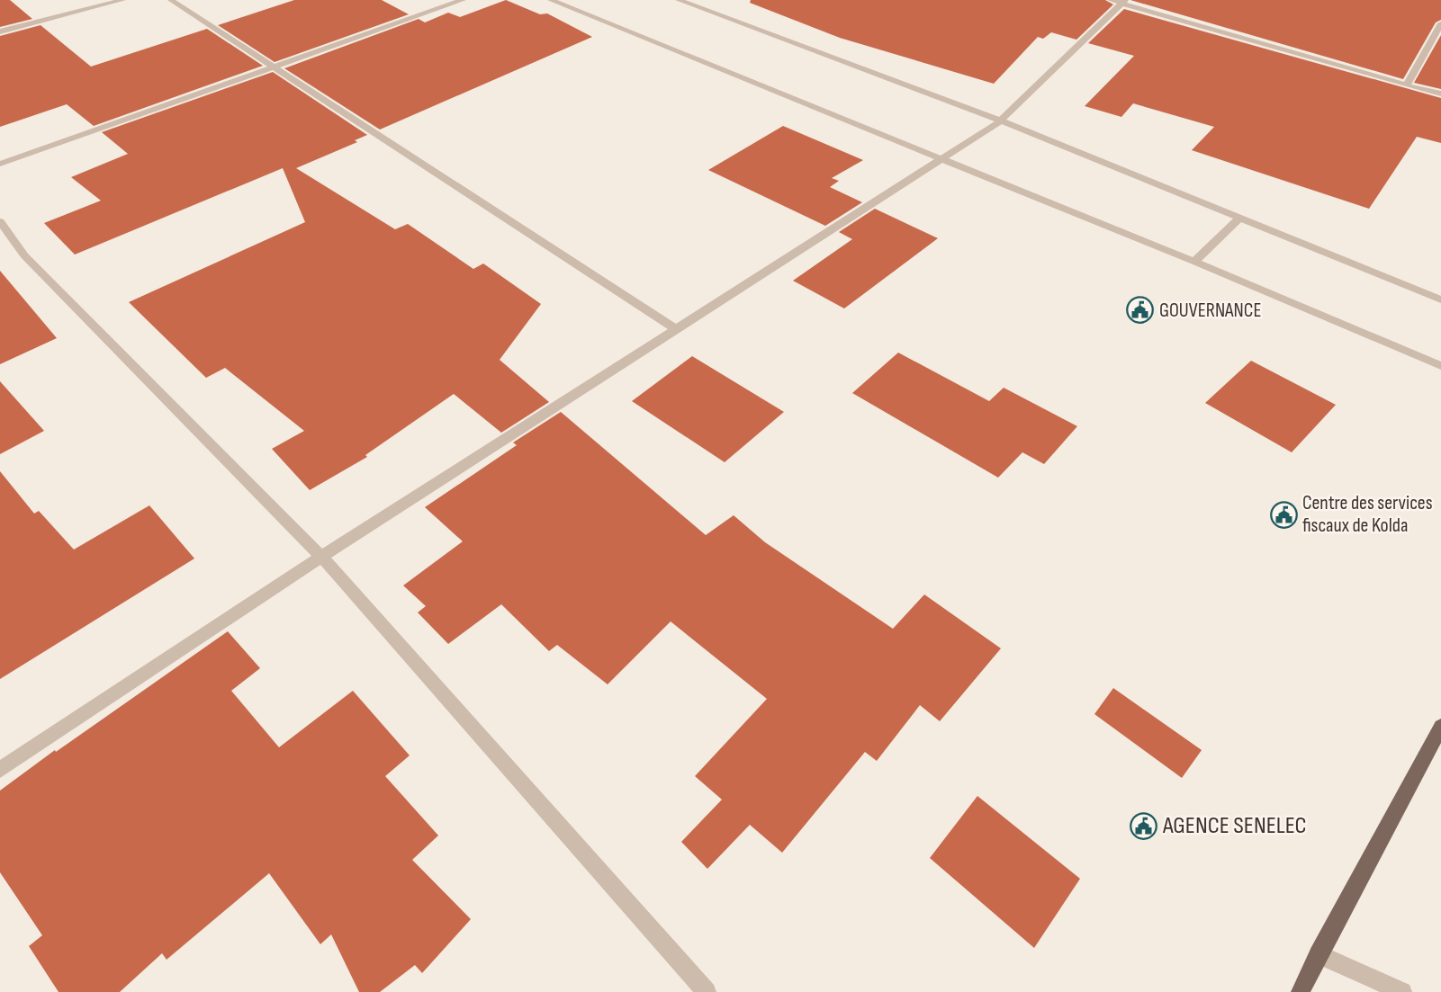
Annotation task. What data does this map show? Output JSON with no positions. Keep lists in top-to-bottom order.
{
  "places": {
    "public building": ["GOUVERNANCE", "Centre des services fiscaux de Kolda", "AGENCE SENELEC"]
  }
}
